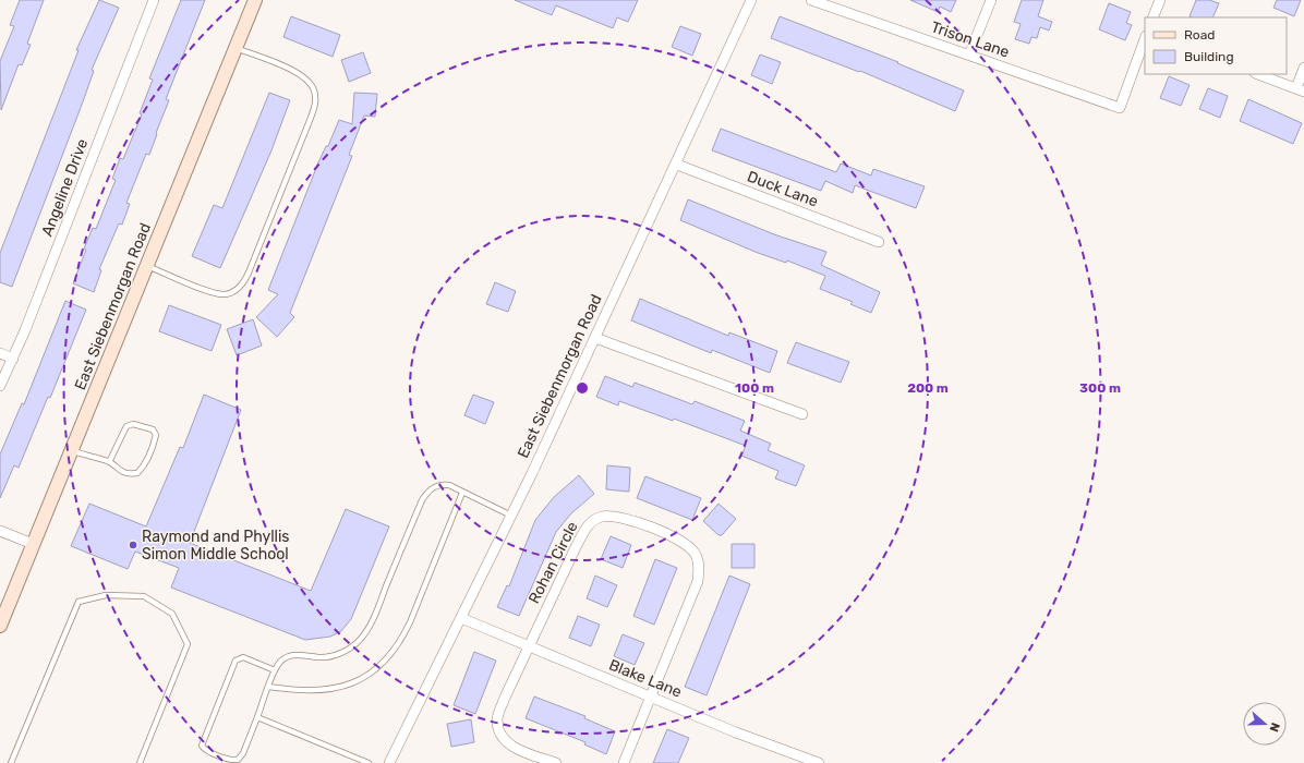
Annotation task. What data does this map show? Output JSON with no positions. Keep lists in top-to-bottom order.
{
  "streets": {
    "street": [
      "Trison Lane",
      "Angeline Drive",
      "Duck Lane",
      "East Siebenmorgan Road",
      "Rohan Circle",
      "Blake Lane"
    ]
  },
  "crossings": [
    ["Duck Lane", "East Siebenmorgan Road"],
    ["East Siebenmorgan Road", "Blake Lane"],
    ["Rohan Circle", "Blake Lane"]
  ],
  "places": ["Raymond and Phyllis Simon Middle School"],
  "legend": ["Road", "Building"],
  "north": "right",
  "rings": ["100 m", "200 m", "300 m"]
}
